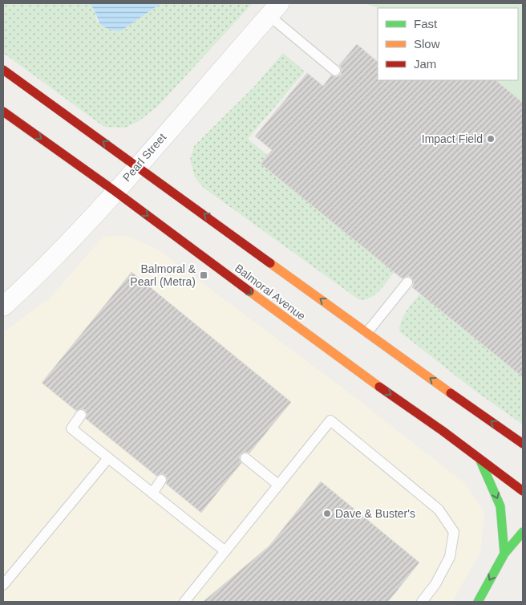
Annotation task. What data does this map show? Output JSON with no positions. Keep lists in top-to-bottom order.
{
  "streets": {
    "main road": ["Balmoral Avenue"],
    "street": ["Pearl Street"]
  },
  "crossings": [
    ["Pearl Street", "Balmoral Avenue"]
  ],
  "places": {
    "other": ["Impact Field", "Dave & Buster's"],
    "transit": ["Balmoral & Pearl (Metra)"]
  },
  "legend": ["Fast", "Slow", "Jam"]
}
